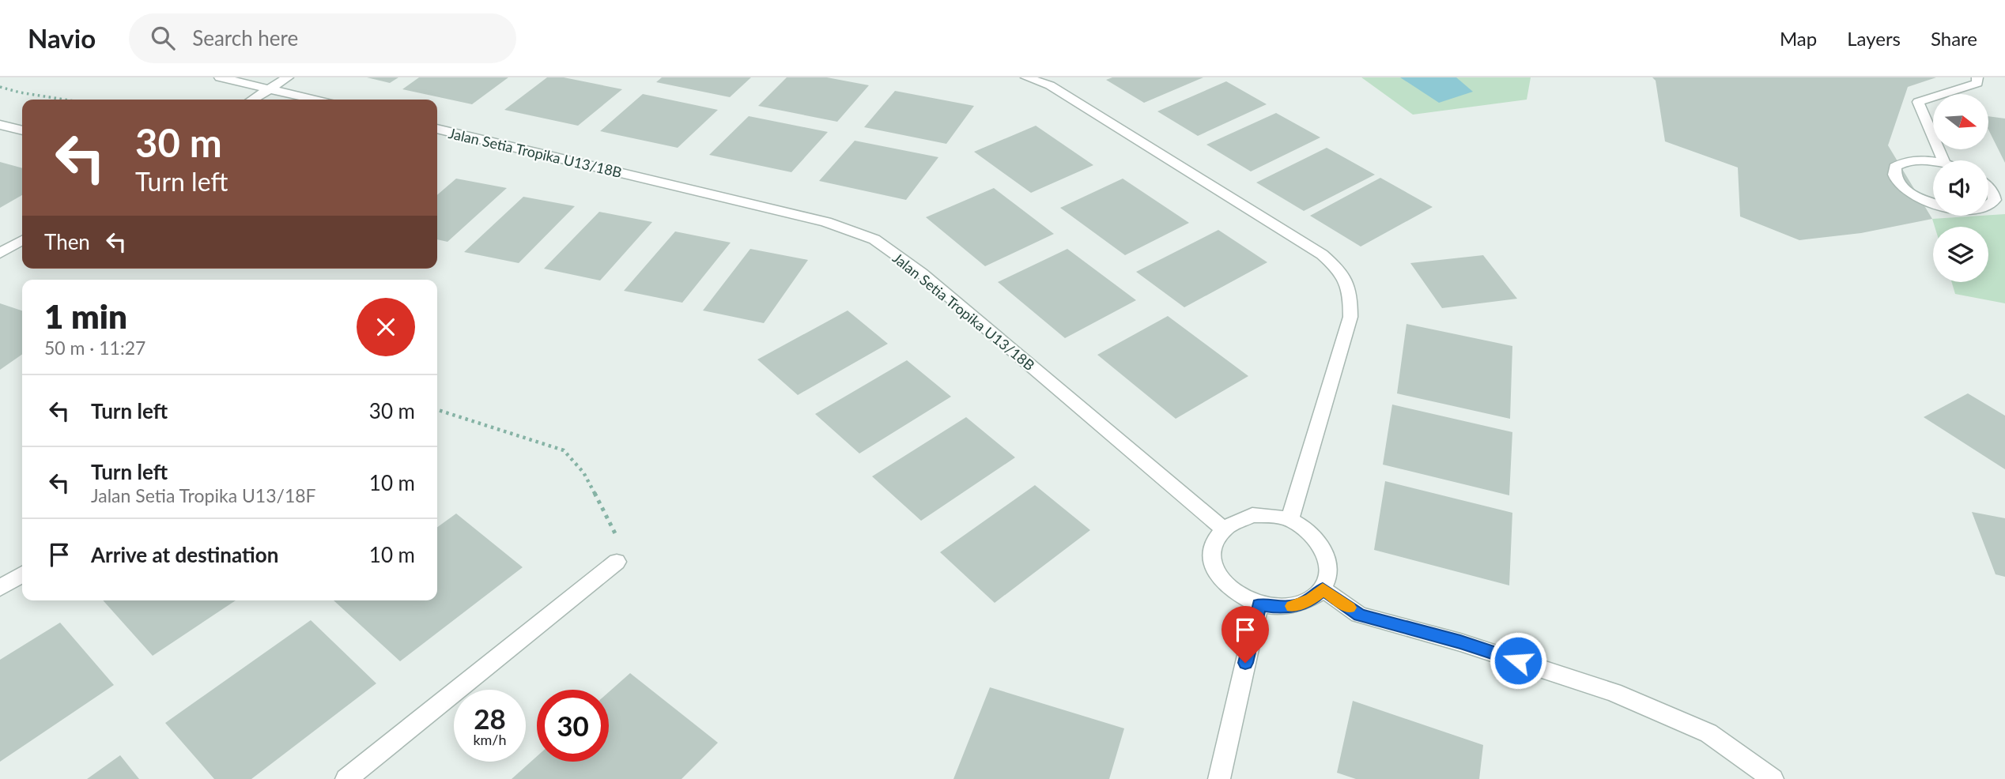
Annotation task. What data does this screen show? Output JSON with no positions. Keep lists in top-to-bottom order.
{
  "streets": {
    "street": ["Jalan Setia Tropika U13/18B"]
  },
  "north": "right",
  "page": {
    "header": "Navio",
    "search": "Search here",
    "nav": ["Map", "Layers", "Share"],
    "turn": ["30 m", "Turn left"],
    "then": "Then",
    "heading": ["1 min", "50 m · 11:27"],
    "list": [
      {
        "name": "Turn left",
        "value": "30 m"
      },
      {
        "name": "Turn left",
        "note": "Jalan Setia Tropika U13/18F",
        "value": "10 m"
      },
      {
        "name": "Arrive at destination",
        "value": "10 m"
      }
    ],
    "speed": "28 km/h",
    "limit": "30"
  }
}
